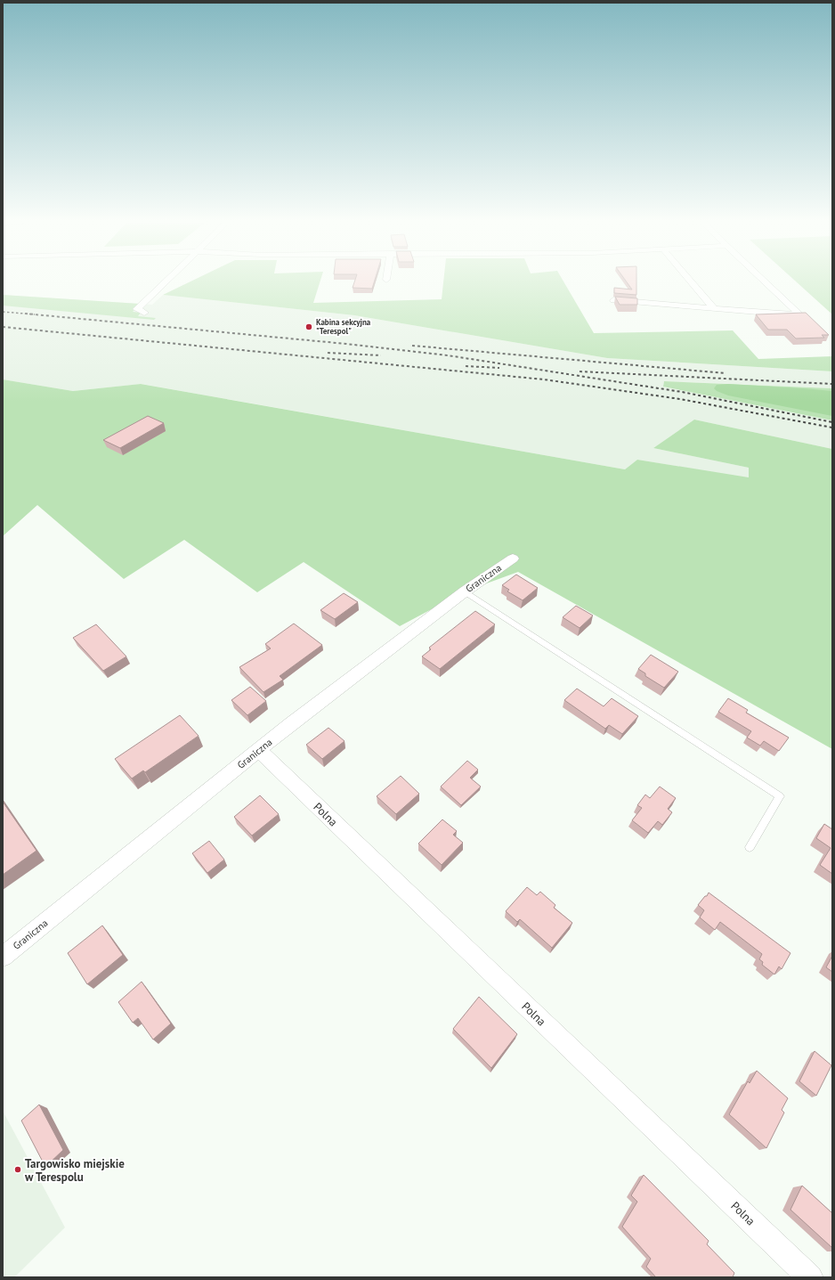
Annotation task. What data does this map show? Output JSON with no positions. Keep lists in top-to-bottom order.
{
  "streets": {
    "street": ["Graniczna", "Polna"]
  },
  "crossings": [
    ["Graniczna", "Polna"]
  ],
  "places": ["Kabina sekcyjna \"Terespol\"", "Targowisko miejskie w Terespolu"]
}
